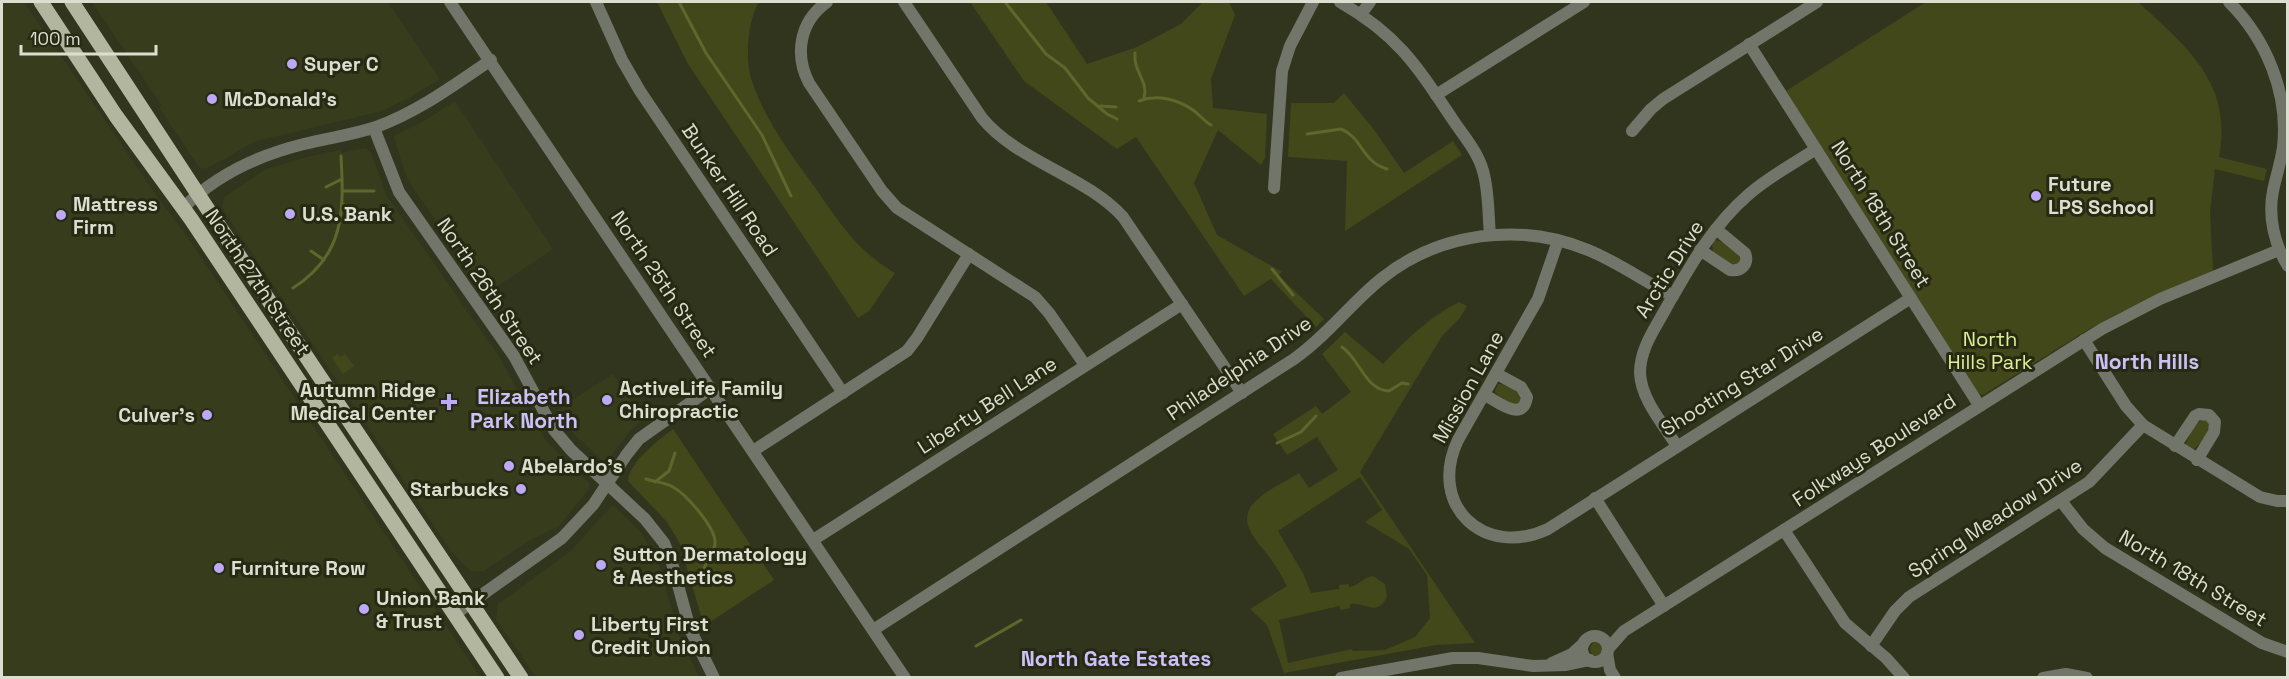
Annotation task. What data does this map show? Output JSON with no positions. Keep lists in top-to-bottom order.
{
  "streets": {
    "main road": ["North 27th Street"],
    "street": [
      "Bunker Hill Road",
      "North 18th Street",
      "Arctic Drive",
      "North 25th Street",
      "North 26th Street",
      "Philadelphia Drive",
      "Shooting Star Drive",
      "Mission Lane",
      "Liberty Bell Lane",
      "Folkways Boulevard",
      "Spring Meadow Drive"
    ]
  },
  "crossings": [
    ["North 18th Street", "Arctic Drive"],
    ["North 18th Street", "Shooting Star Drive"],
    ["North 18th Street", "Folkways Boulevard"],
    ["North 18th Street", "Spring Meadow Drive"],
    ["Arctic Drive", "Philadelphia Drive"],
    ["Arctic Drive", "Shooting Star Drive"],
    ["North 25th Street", "Philadelphia Drive"],
    ["North 25th Street", "Liberty Bell Lane"],
    ["Philadelphia Drive", "Mission Lane"],
    ["Shooting Star Drive", "Mission Lane"]
  ],
  "districts": ["North Hills", "Elizabeth Park North", "North Gate Estates"],
  "parks": ["North Hills Park"],
  "places": {
    "other": [
      "Super C",
      "McDonald's",
      "Future LPS School",
      "U.S. Bank",
      "Mattress Firm",
      "ActiveLife Family Chiropractic",
      "Culver's",
      "Abelardo's",
      "Starbucks",
      "Sutton Dermatology & Aesthetics",
      "Furniture Row",
      "Union Bank & Trust",
      "Liberty First Credit Union"
    ],
    "health": ["Autumn Ridge Medical Center"]
  },
  "scale_bar": "100 m"
}
